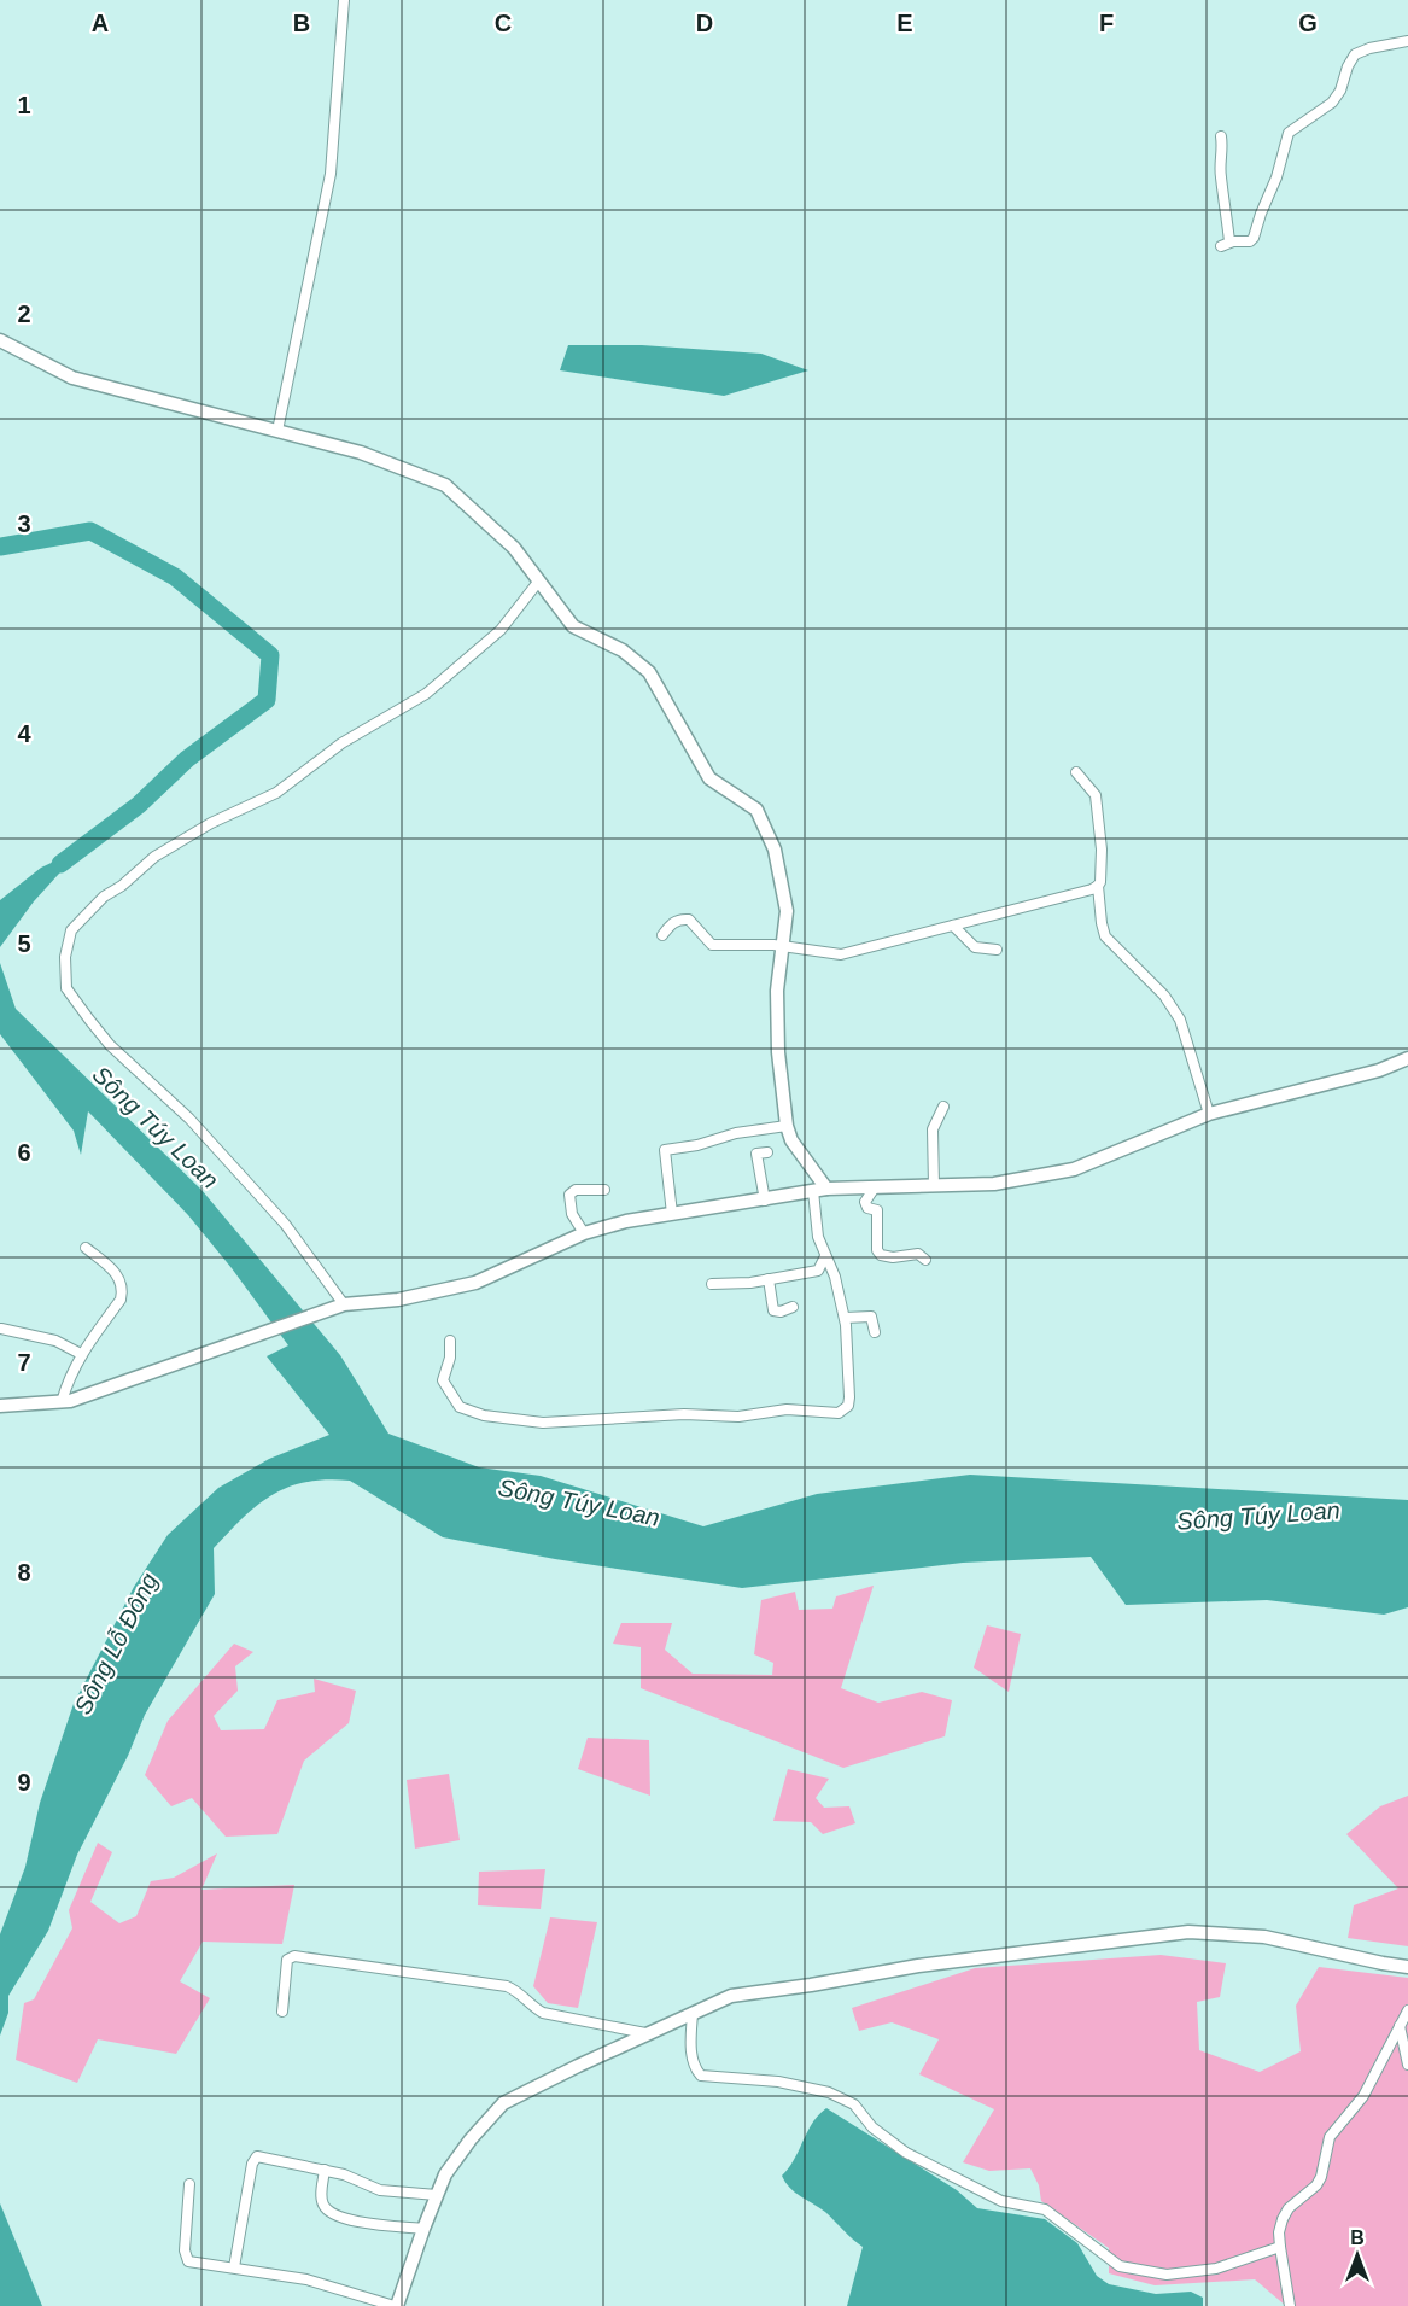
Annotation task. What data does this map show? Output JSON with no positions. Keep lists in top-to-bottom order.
{
  "water": ["Sông Túy Loan", "Sông Lỗ Đông"],
  "north": "top",
  "grid": {
    "columns": [
      "A",
      "B",
      "C",
      "D",
      "E",
      "F",
      "G"
    ],
    "rows": [
      "1",
      "2",
      "3",
      "4",
      "5",
      "6",
      "7",
      "8",
      "9"
    ]
  }
}
